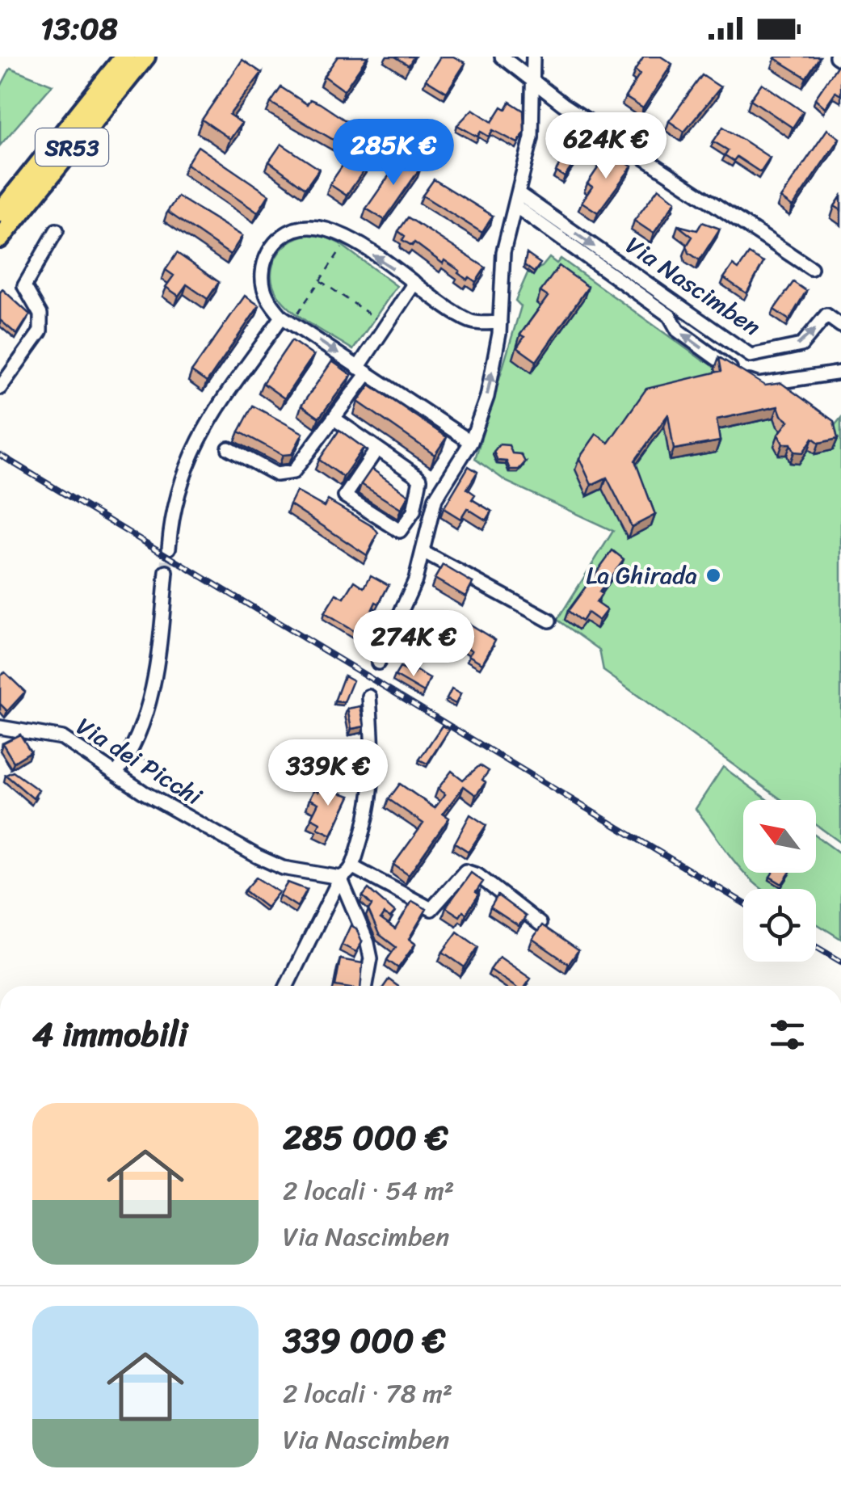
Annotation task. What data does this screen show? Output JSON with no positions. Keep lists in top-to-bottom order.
{
  "streets": {
    "highway": ["SR53"],
    "street": ["Via Nascimben", "Via dei Picchi"]
  },
  "places": ["La Ghirada"],
  "north": "top left",
  "page": {
    "status": "13:08",
    "price": [
      "624K €",
      "285K €",
      "274K €",
      "339K €"
    ],
    "heading": "4 immobili",
    "list": [
      {
        "name": "285 000 €",
        "note": "2 locali · 54 m² · Via Nascimben"
      },
      {
        "name": "339 000 €",
        "note": "2 locali · 78 m² · Via Nascimben"
      }
    ]
  }
}
